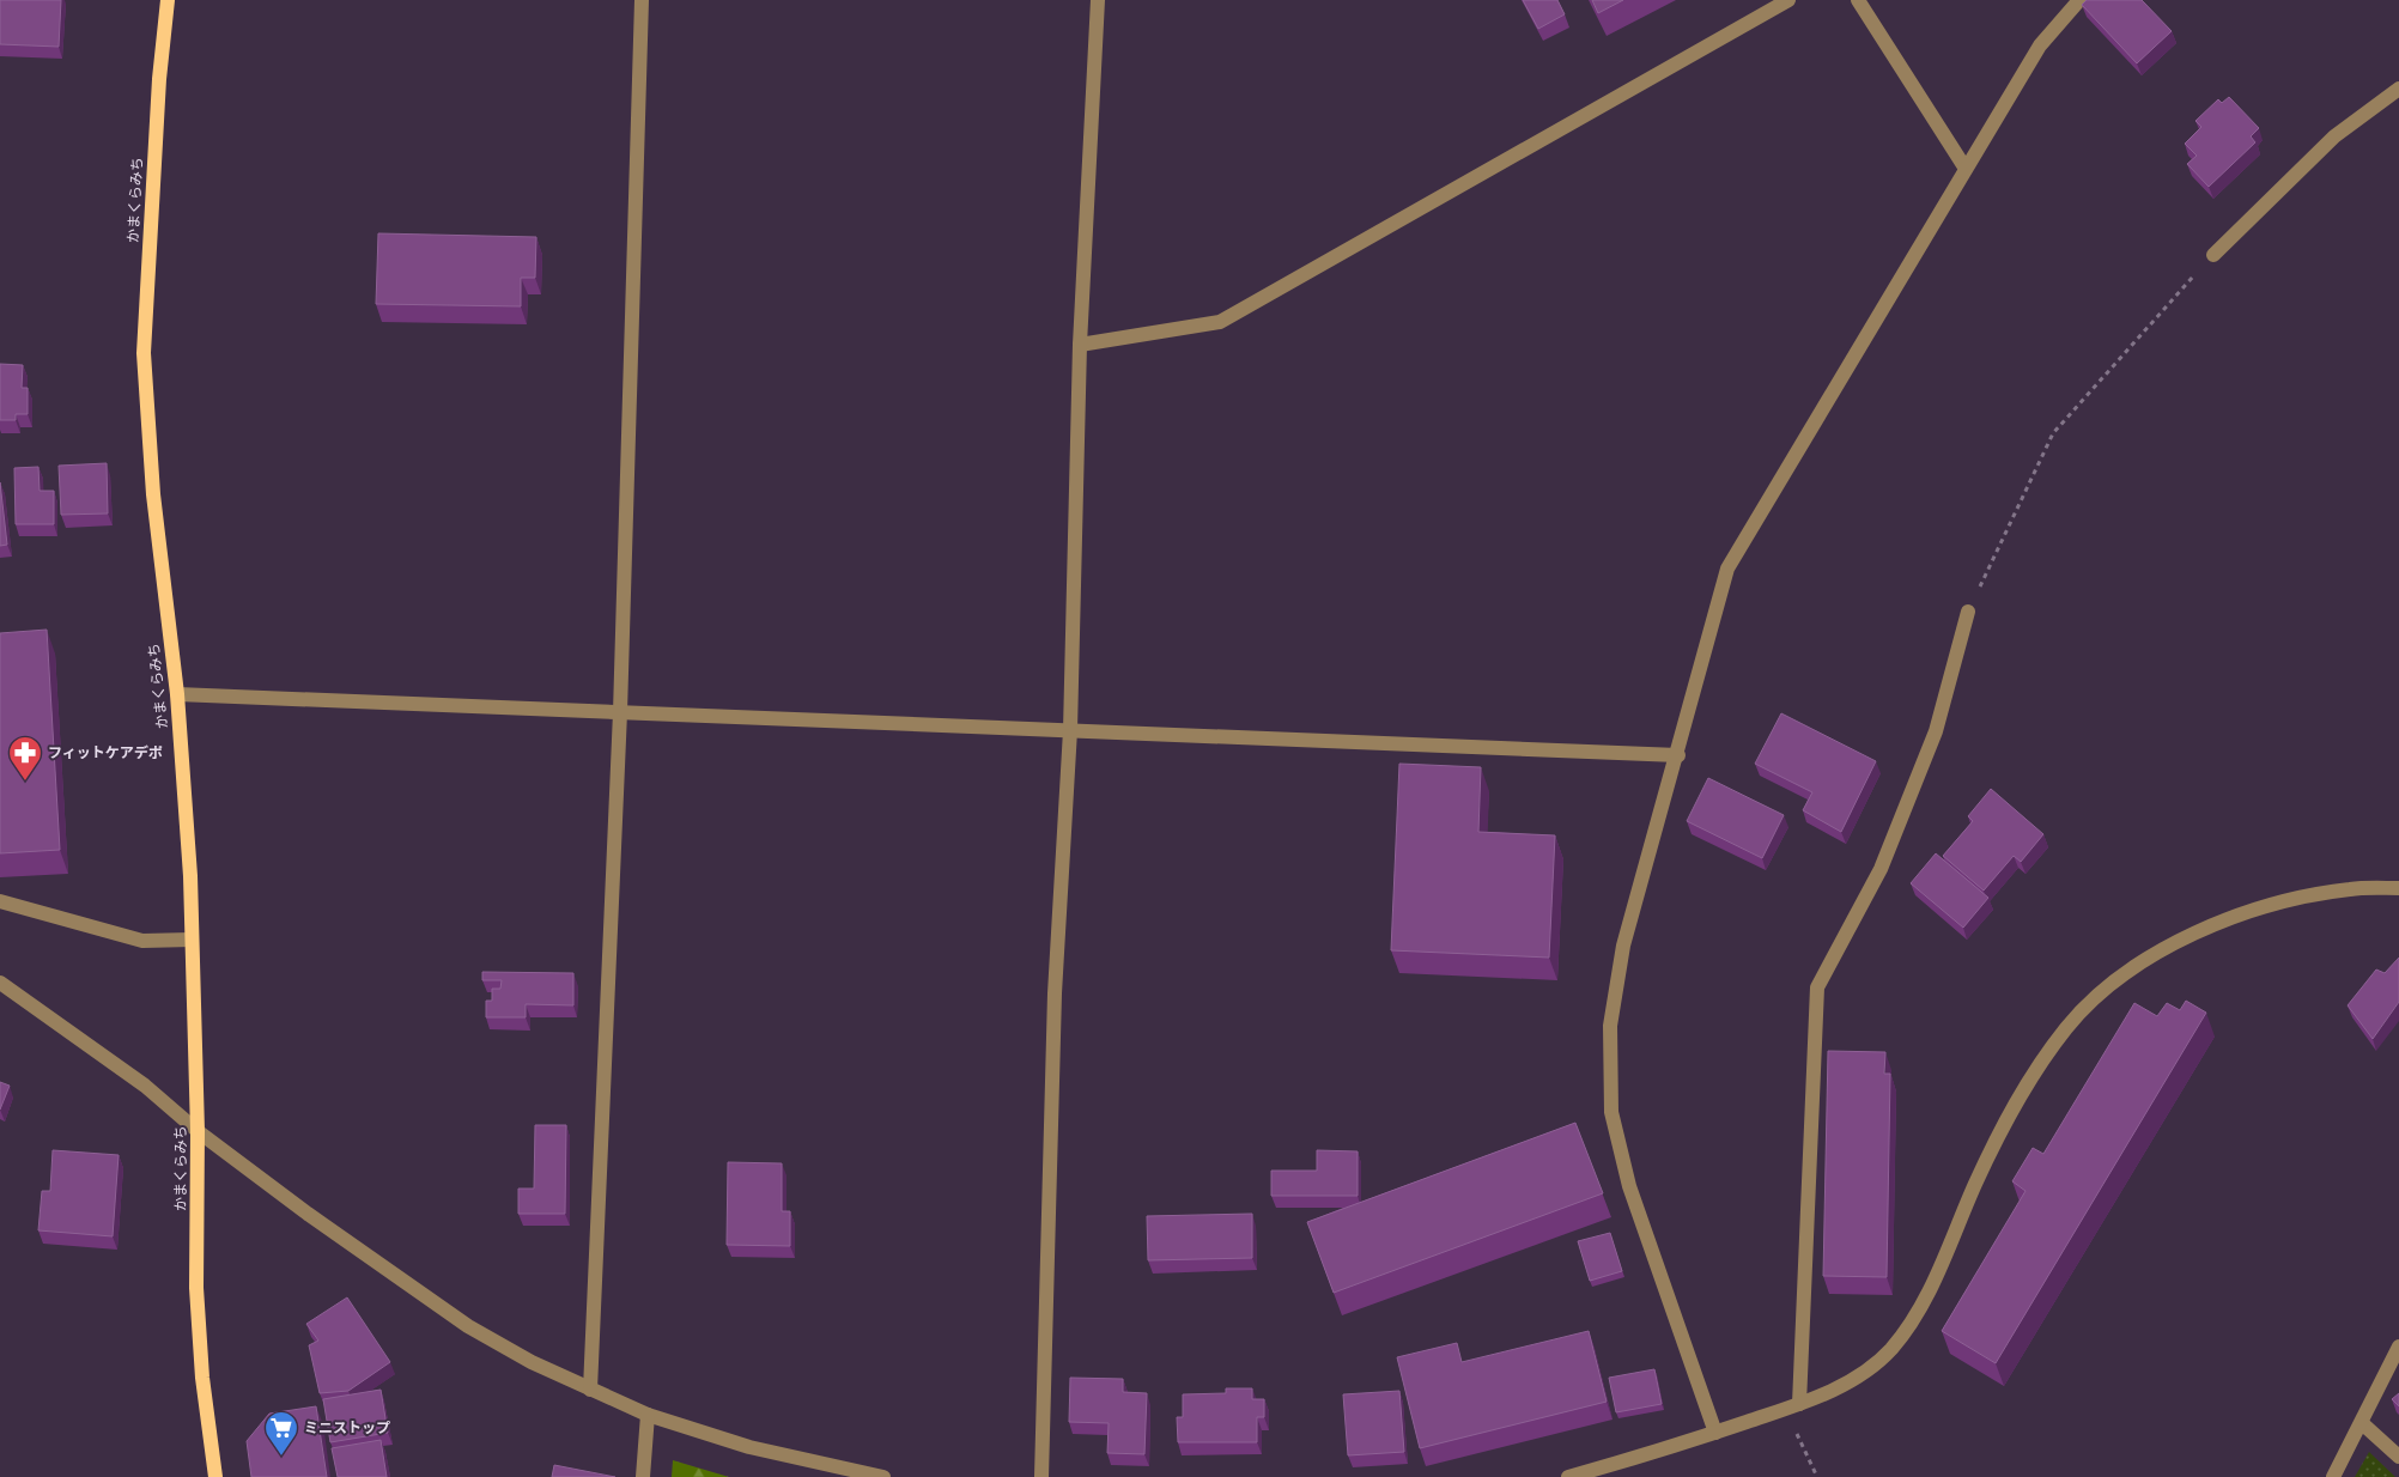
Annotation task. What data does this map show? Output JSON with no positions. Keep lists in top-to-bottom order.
{
  "streets": {
    "main road": ["かまくらみち"]
  },
  "places": {
    "pharmacy": ["フィットケアデポ"],
    "supermarket": ["ミニストップ"]
  }
}
